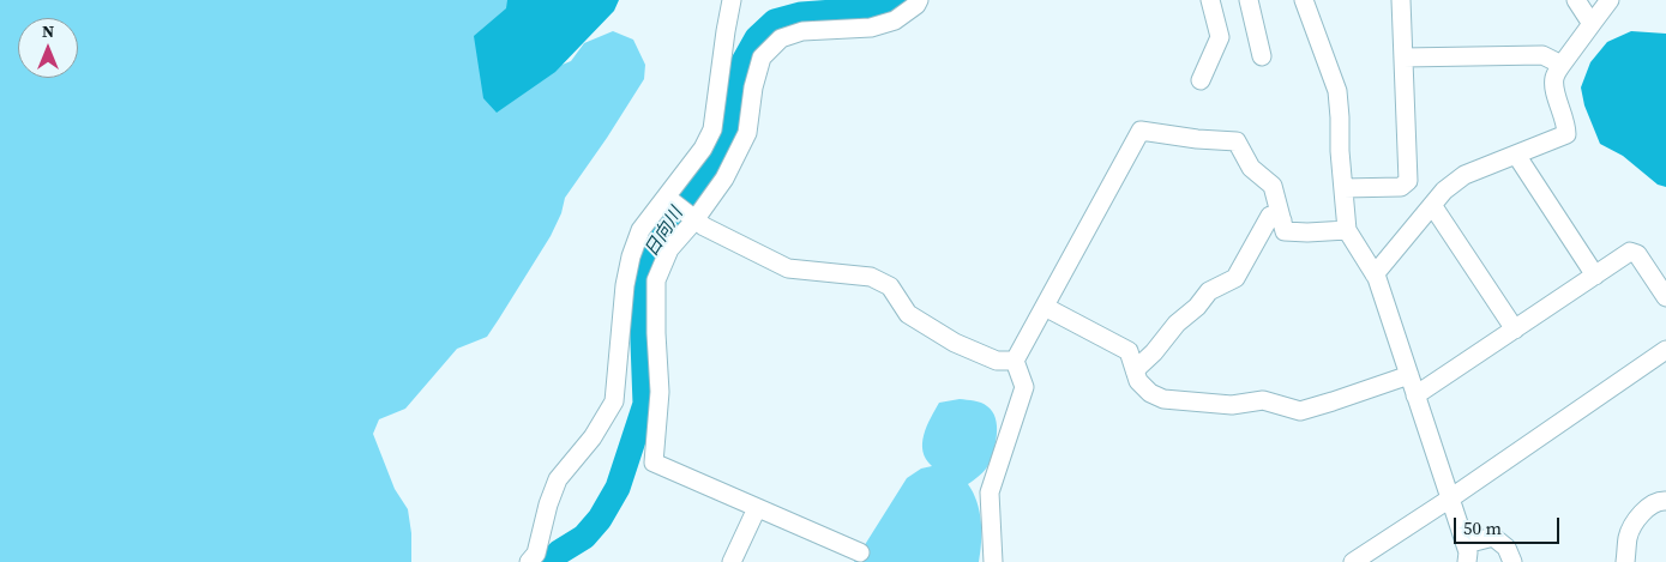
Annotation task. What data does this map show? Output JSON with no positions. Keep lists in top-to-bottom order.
{
  "water": ["日向川"],
  "scale_bar": "50 m",
  "north": "top"
}
